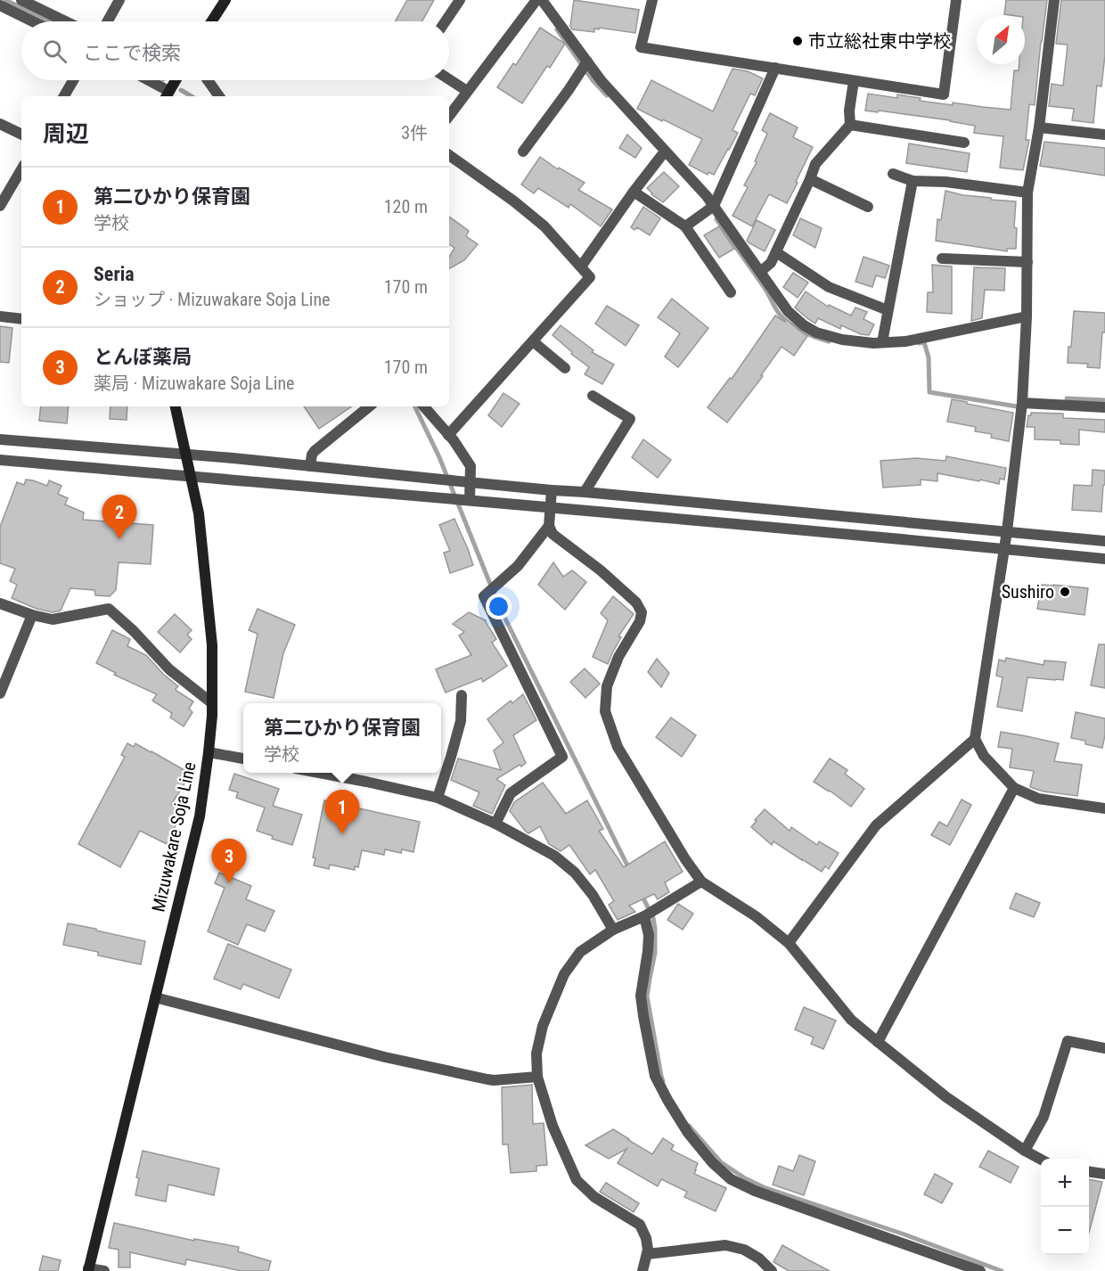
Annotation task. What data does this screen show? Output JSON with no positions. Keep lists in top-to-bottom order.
{
  "streets": {
    "main road": ["Mizuwakare Soja Line"]
  },
  "places": ["市立総社東中学校", "Sushiro"],
  "north": "top right",
  "page": {
    "search": "ここで検索",
    "heading": ["周辺", "3件"],
    "list": [
      {
        "mark": "1",
        "name": "第二ひかり保育園",
        "note": "学校",
        "value": "120 m"
      },
      {
        "mark": "2",
        "name": "Seria",
        "note": "ショップ · Mizuwakare Soja Line",
        "value": "170 m"
      },
      {
        "mark": "3",
        "name": "とんぼ薬局",
        "note": "薬局 · Mizuwakare Soja Line",
        "value": "170 m"
      }
    ],
    "pins": ["2", "1", "3"],
    "popup": ["第二ひかり保育園", "学校"],
    "map_buttons": ["+", "−"]
  }
}
